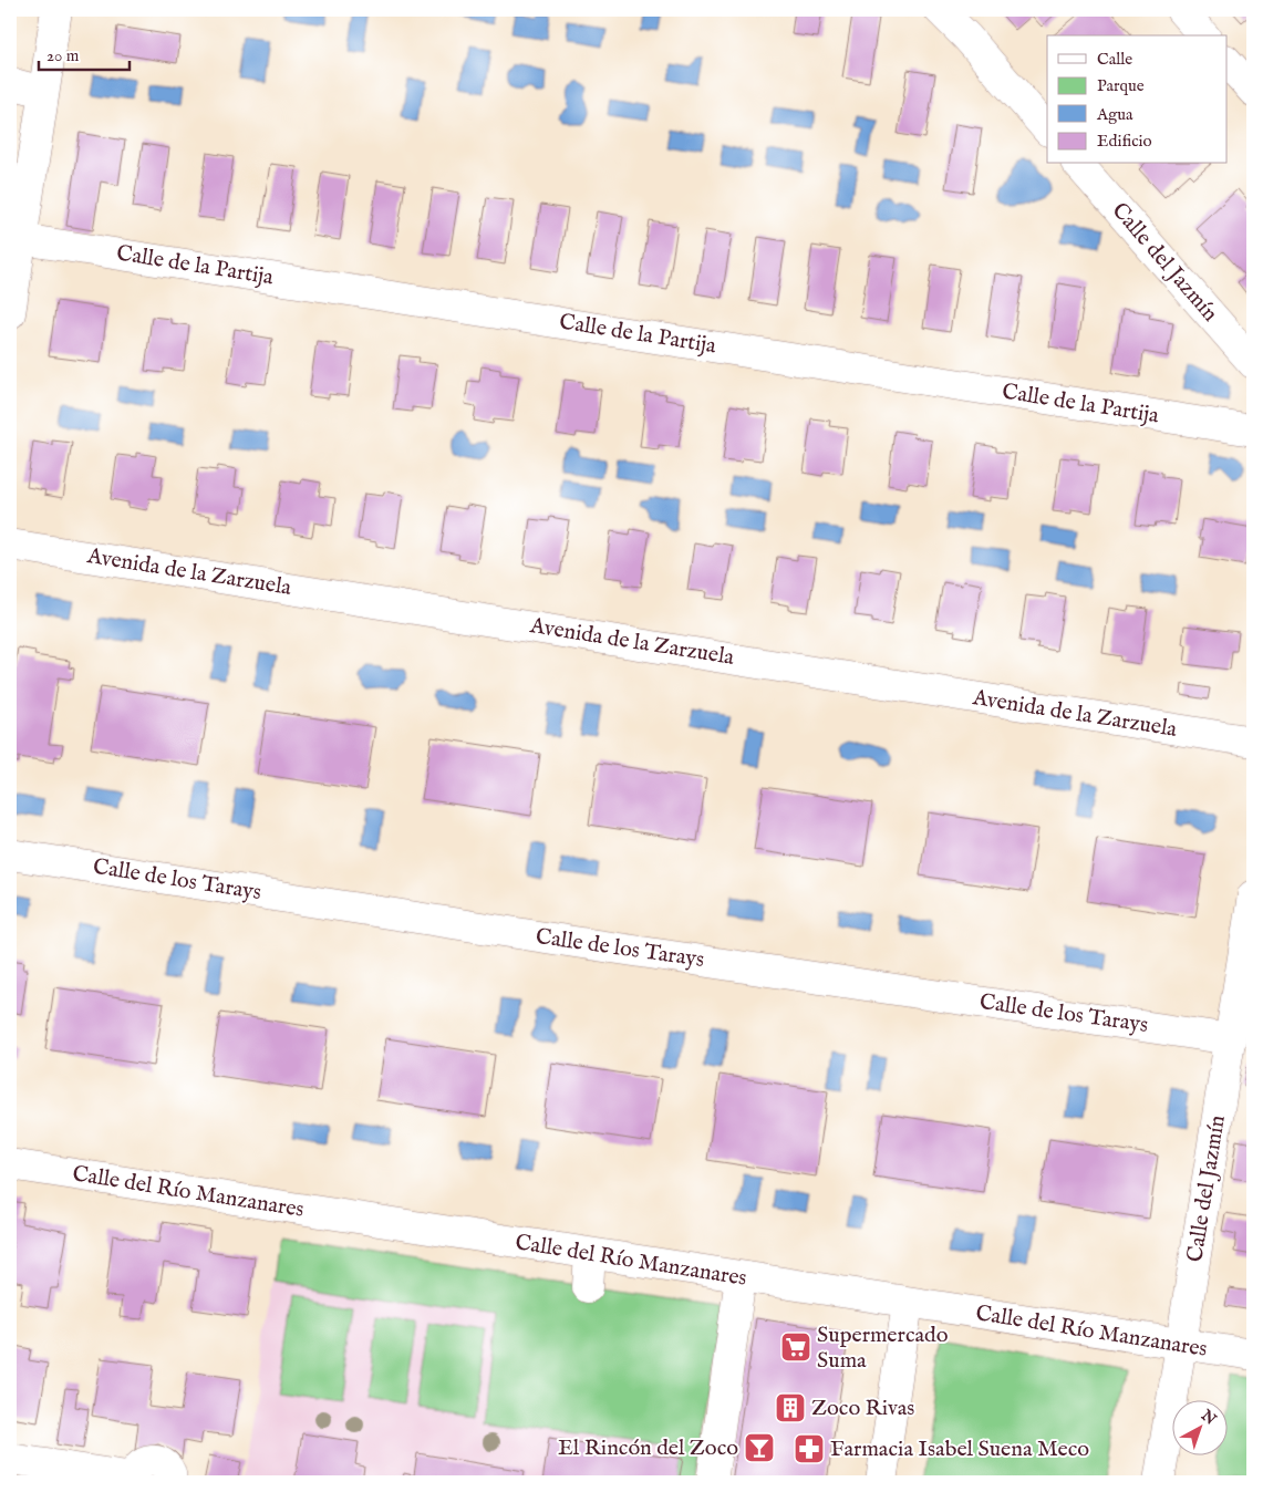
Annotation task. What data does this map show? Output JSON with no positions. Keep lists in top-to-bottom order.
{
  "streets": {
    "street": [
      "Calle del Jazmín",
      "Calle de la Partija",
      "Avenida de la Zarzuela",
      "Calle de los Tarays",
      "Calle del Río Manzanares"
    ]
  },
  "crossings": [
    ["Calle del Jazmín", "Calle de los Tarays"],
    ["Calle del Jazmín", "Calle del Río Manzanares"]
  ],
  "places": {
    "supermarket": ["Supermercado Suma"],
    "building": ["Zoco Rivas"],
    "bar": ["El Rincón del Zoco"],
    "pharmacy": ["Farmacia Isabel Suena Meco"]
  },
  "legend": [
    "Calle",
    "Parque",
    "Agua",
    "Edificio"
  ],
  "scale_bar": "20 m",
  "north": "top right"
}
